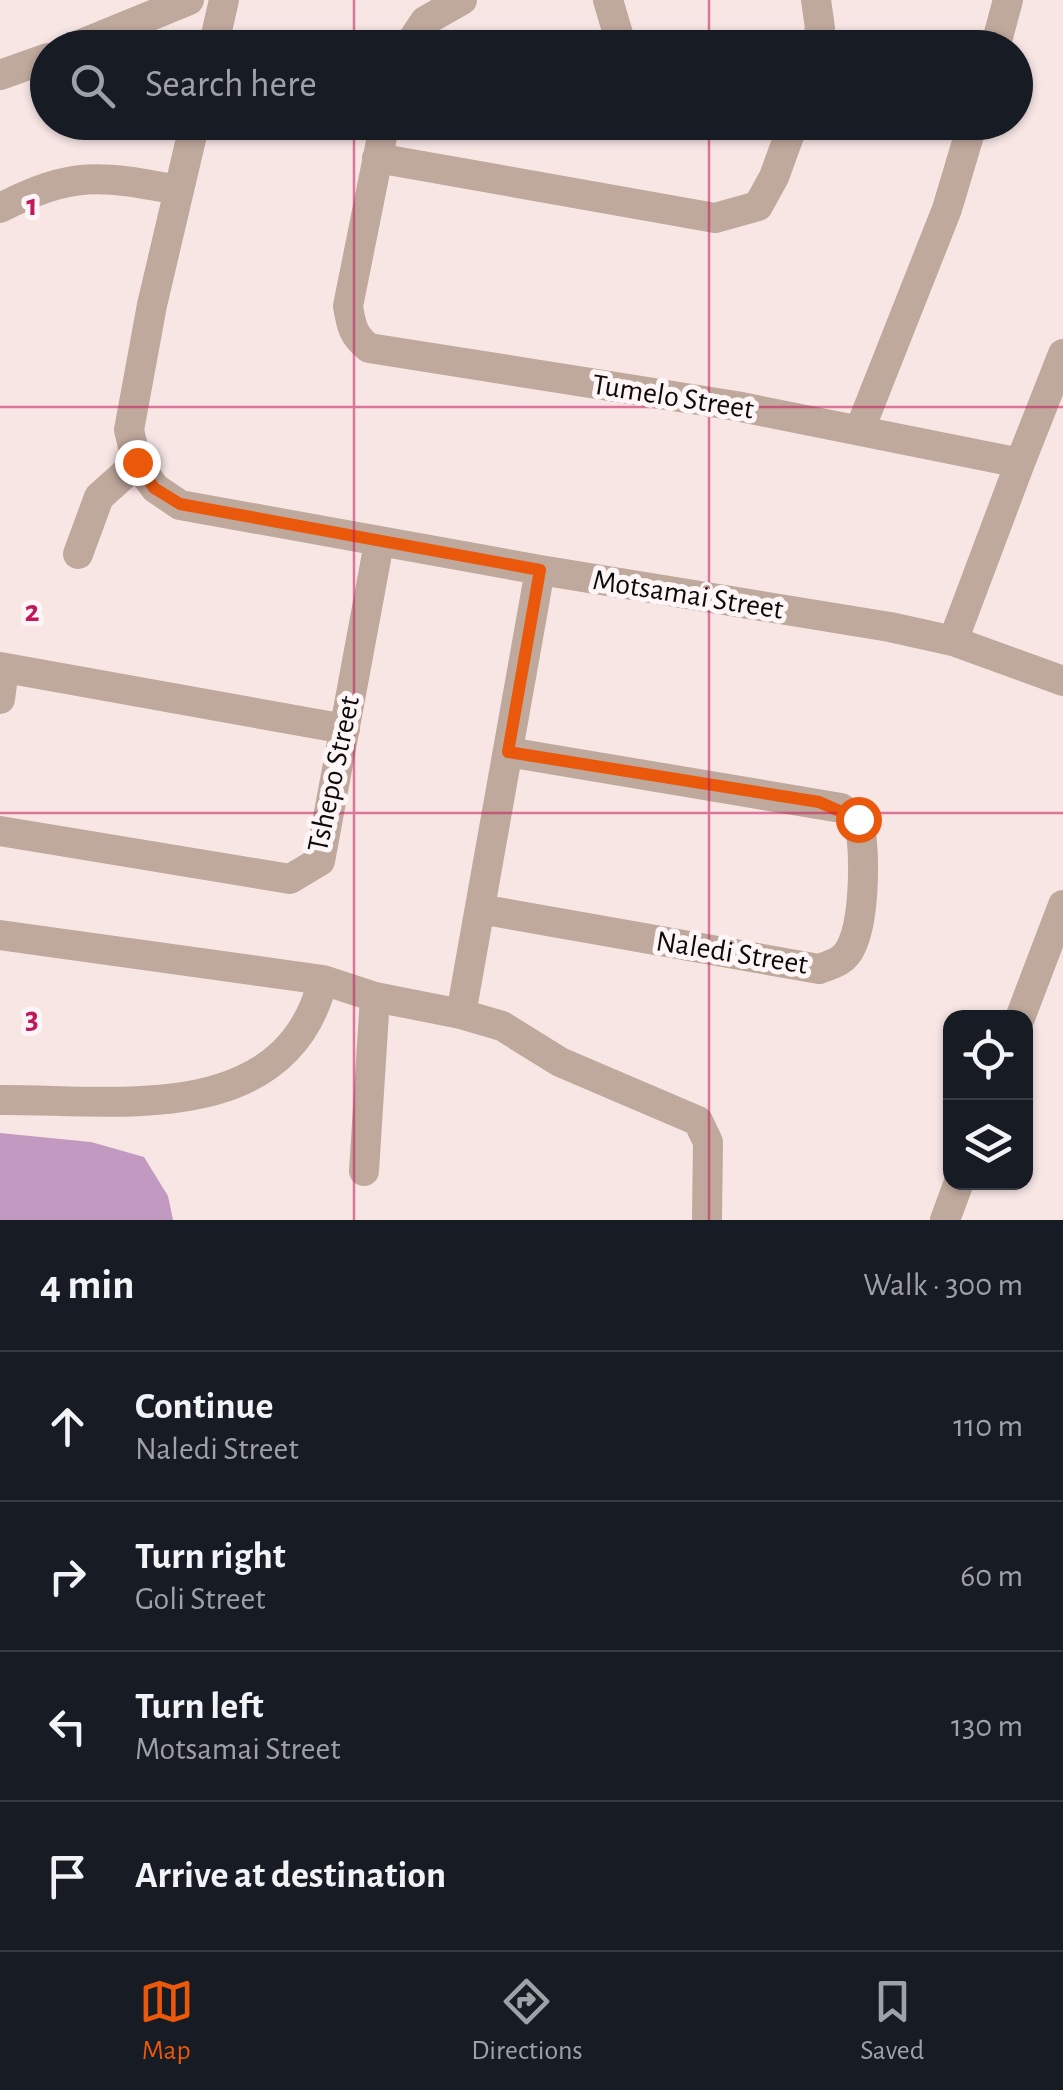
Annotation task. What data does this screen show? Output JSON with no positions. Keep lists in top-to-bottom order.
{
  "streets": {
    "street": [
      "Tumelo Street",
      "Motsamai Street",
      "Tshepo Street",
      "Naledi Street"
    ]
  },
  "crossings": [
    ["Motsamai Street", "Tshepo Street"]
  ],
  "page": {
    "search": "Search here",
    "heading": ["4 min", "Walk · 300 m"],
    "list": [
      ["Continue", "Naledi Street", "110 m"],
      ["Turn right", "Goli Street", "60 m"],
      ["Turn left", "Motsamai Street", "130 m"],
      "Arrive at destination"
    ],
    "nav": ["Map", "Directions", "Saved"]
  },
  "grid": {
    "rows": ["1", "2", "3"]
  }
}
